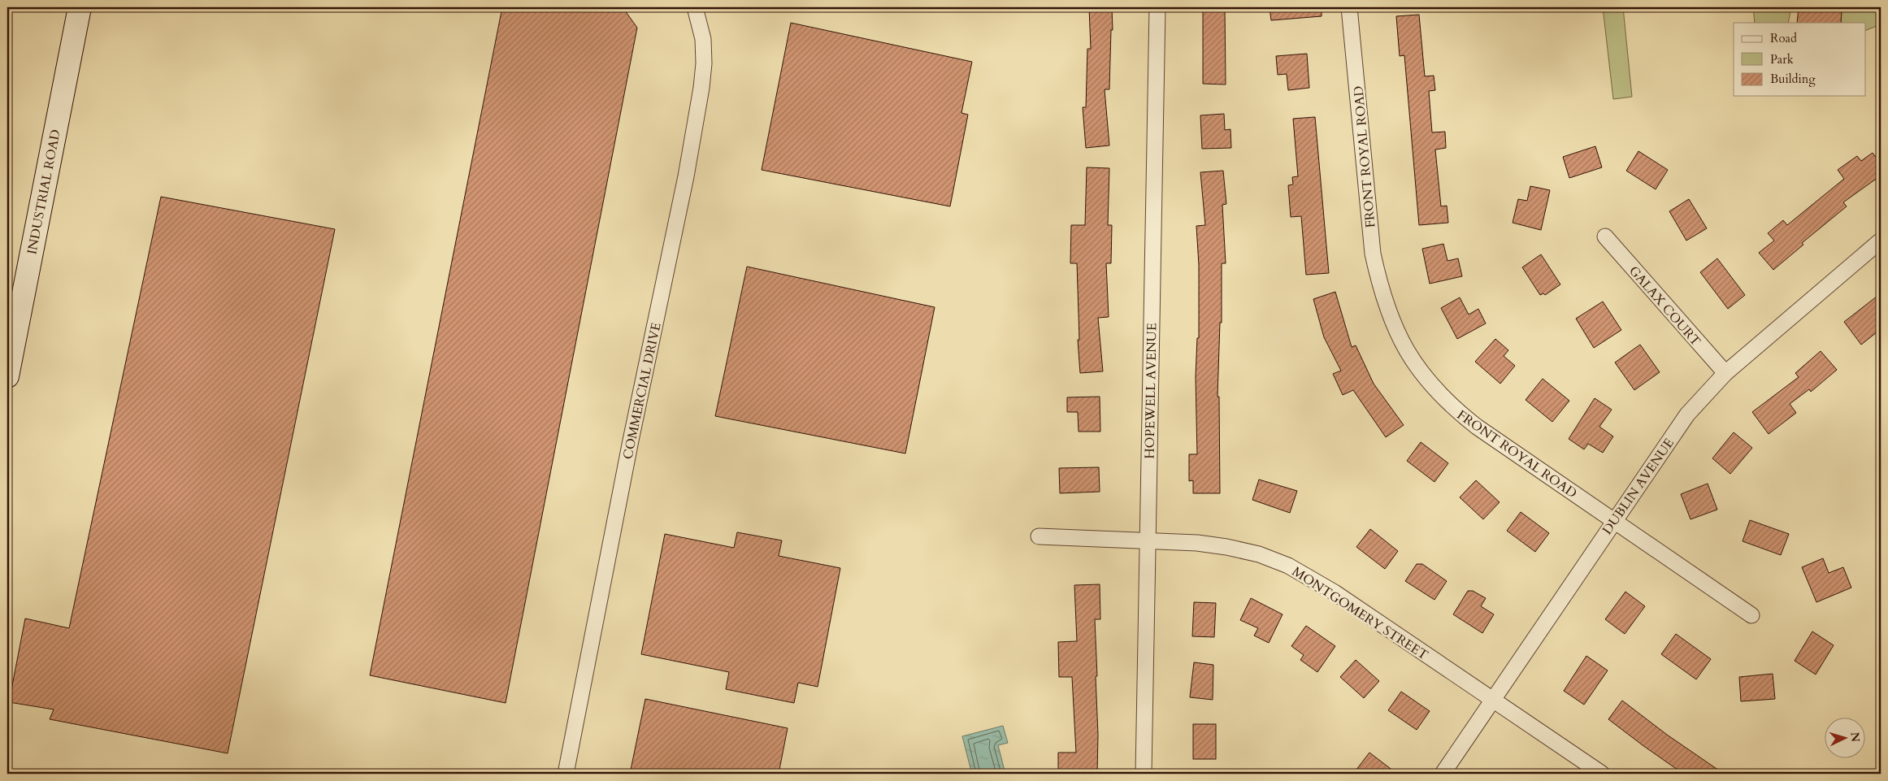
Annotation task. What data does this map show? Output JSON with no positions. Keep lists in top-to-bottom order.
{
  "streets": {
    "street": [
      "FRONT ROYAL ROAD",
      "INDUSTRIAL ROAD",
      "GALAX COURT",
      "COMMERCIAL DRIVE",
      "HOPEWELL AVENUE",
      "DUBLIN AVENUE",
      "MONTGOMERY STREET"
    ]
  },
  "crossings": [
    ["FRONT ROYAL ROAD", "DUBLIN AVENUE"],
    ["GALAX COURT", "DUBLIN AVENUE"],
    ["HOPEWELL AVENUE", "MONTGOMERY STREET"],
    ["DUBLIN AVENUE", "MONTGOMERY STREET"]
  ],
  "legend": ["Road", "Park", "Building"],
  "north": "right"
}
